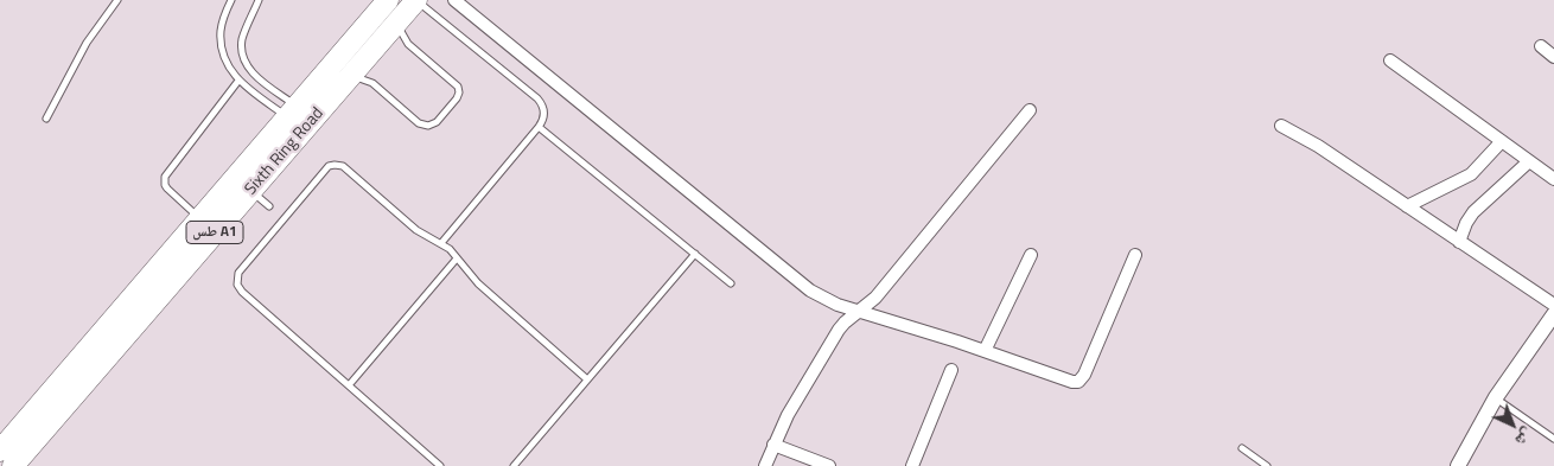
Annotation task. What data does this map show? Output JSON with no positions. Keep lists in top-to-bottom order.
{
  "streets": {
    "highway": ["Sixth Ring Road", "طس A1"]
  },
  "north": "bottom right"
}
